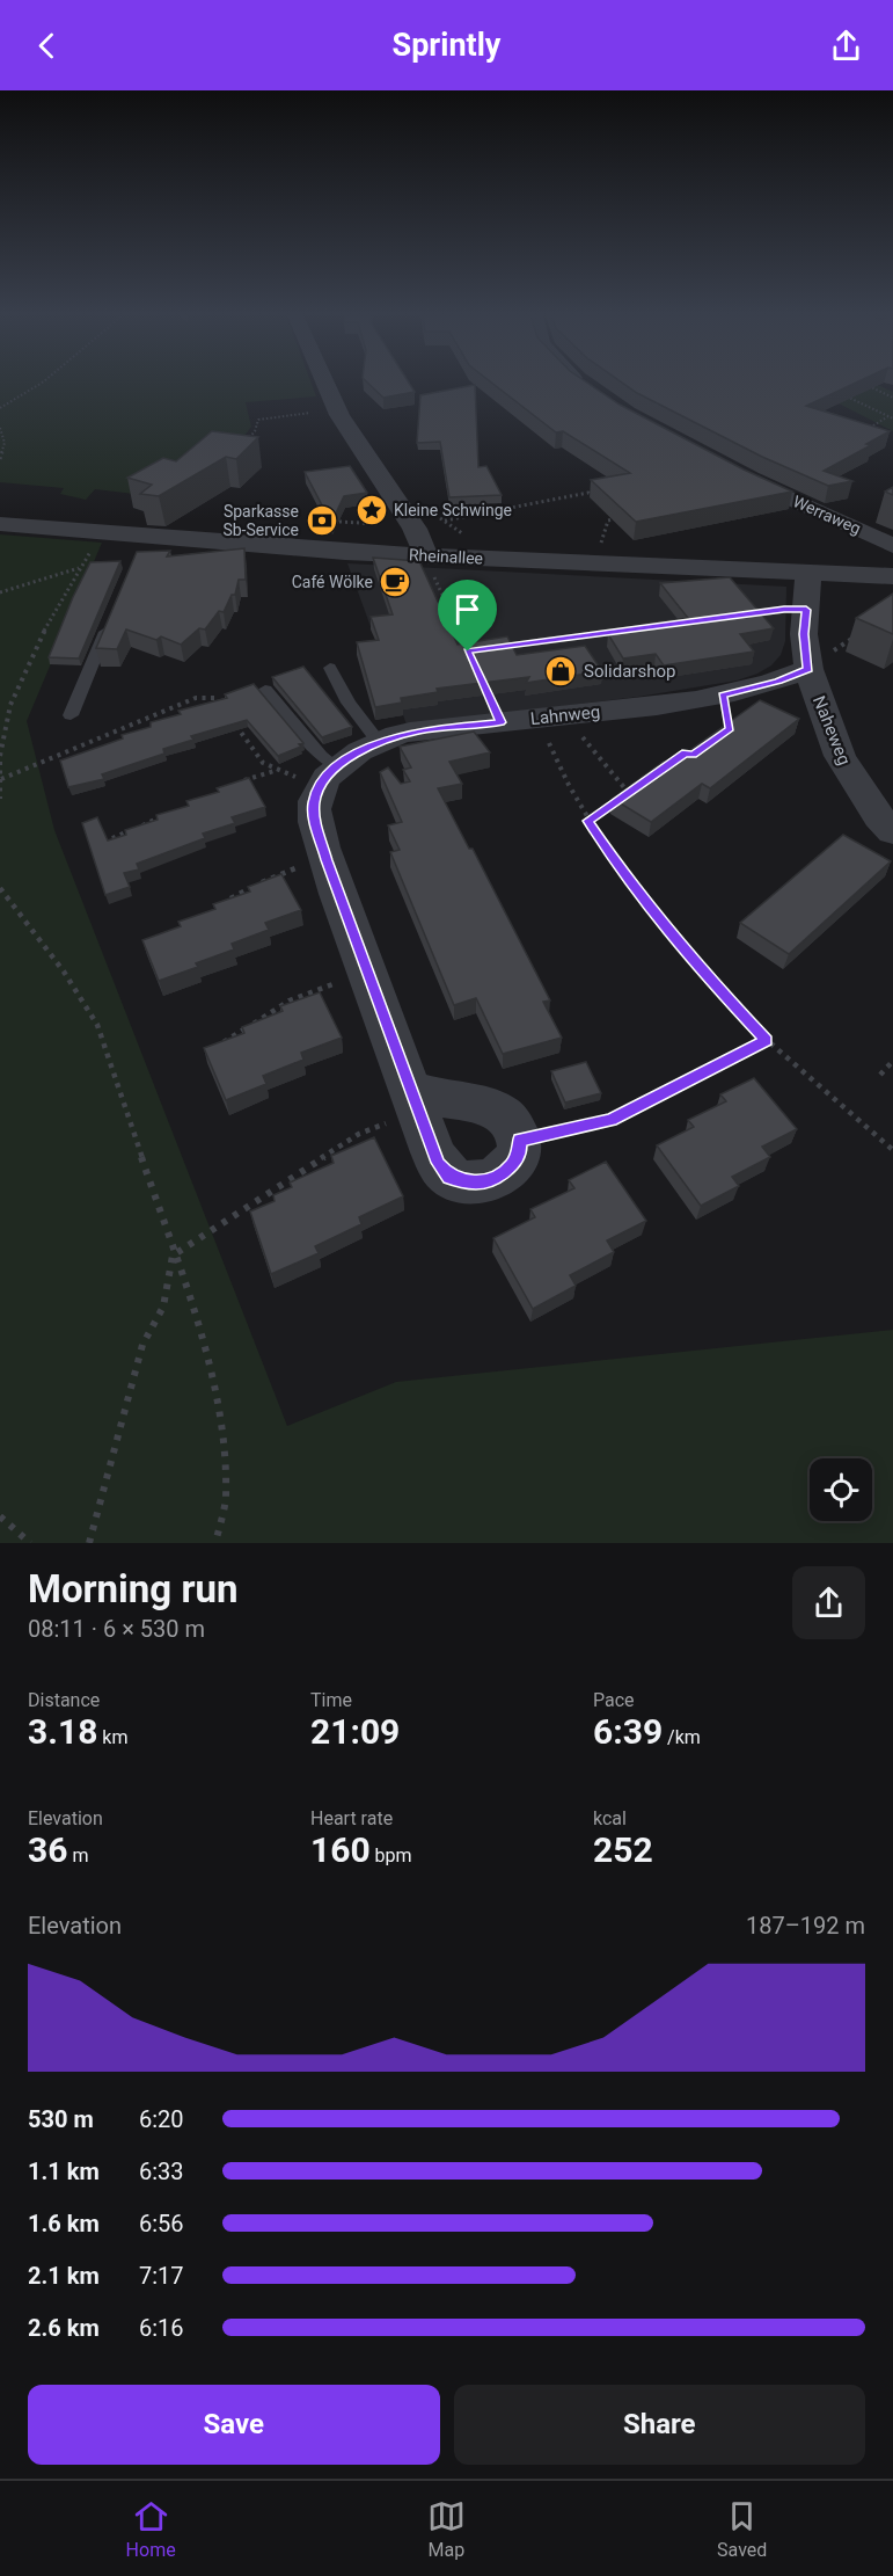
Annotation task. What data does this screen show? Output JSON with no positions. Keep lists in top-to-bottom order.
{
  "streets": {
    "street": [
      "Werraweg",
      "Rheinallee",
      "Lahnweg",
      "Naheweg"
    ]
  },
  "crossings": [
    ["Rheinallee", "Naheweg"],
    ["Lahnweg", "Naheweg"]
  ],
  "places": {
    "place": ["Kleine Schwinge"],
    "bank": ["Sparkasse Sb-Service"],
    "cafe": ["Café Wölke"],
    "shop": ["Solidarshop"]
  },
  "page": {
    "header": "Sprintly",
    "heading": ["Morning run", "08:11 · 6 × 530 m"],
    "stats": [
      ["Distance", "3.18 km"],
      ["Time", "21:09"],
      ["Pace", "6:39 /km"],
      ["Elevation", "36 m"],
      ["Heart rate", "160 bpm"],
      ["kcal", "252"]
    ],
    "chart": ["Elevation", "187–192 m"],
    "list": [
      {
        "name": "530 m",
        "note": "6:20"
      },
      {
        "name": "1.1 km",
        "note": "6:33"
      },
      {
        "name": "1.6 km",
        "note": "6:56"
      },
      {
        "name": "2.1 km",
        "note": "7:17"
      },
      {
        "name": "2.6 km",
        "note": "6:16"
      }
    ],
    "buttons": ["Save", "Share"],
    "tabs": ["Home", "Map", "Saved"]
  }
}
